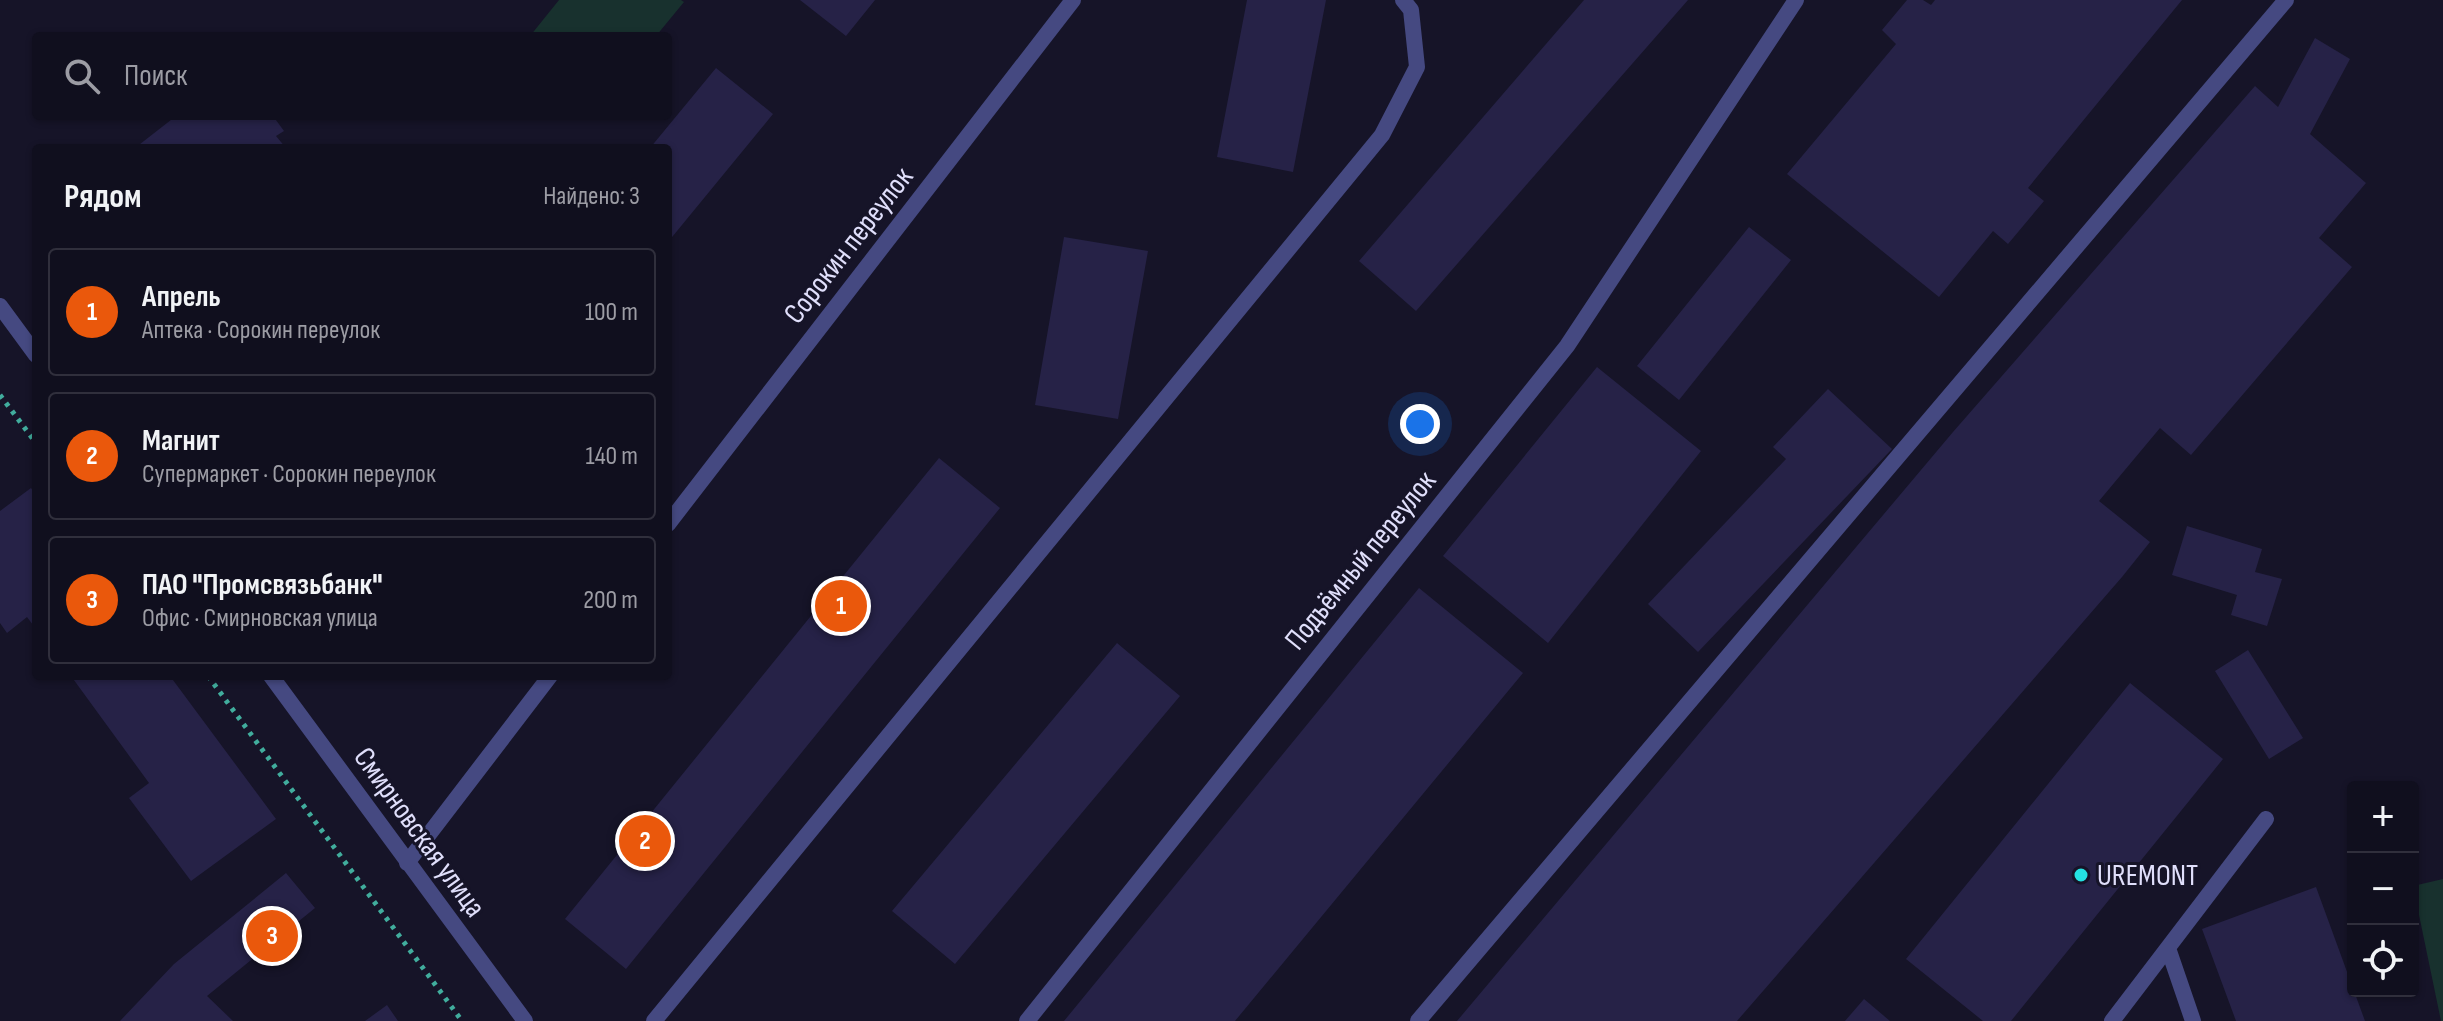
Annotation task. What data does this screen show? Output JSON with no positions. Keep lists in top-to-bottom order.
{
  "streets": {
    "street": ["Сорокин переулок", "Подъёмный переулок", "Смирновская улица"]
  },
  "places": ["UREMONT"],
  "page": {
    "search": "Поиск",
    "heading": ["Рядом", "Найдено: 3"],
    "list": [
      {
        "mark": "1",
        "name": "Апрель",
        "note": "Аптека · Сорокин переулок",
        "value": "100 m"
      },
      {
        "mark": "2",
        "name": "Магнит",
        "note": "Супермаркет · Сорокин переулок",
        "value": "140 m"
      },
      {
        "mark": "3",
        "name": "ПАО \"Промсвязьбанк\"",
        "note": "Офис · Смирновская улица",
        "value": "200 m"
      }
    ],
    "pins": ["1", "2", "3"],
    "map_buttons": ["+", "−"]
  }
}
